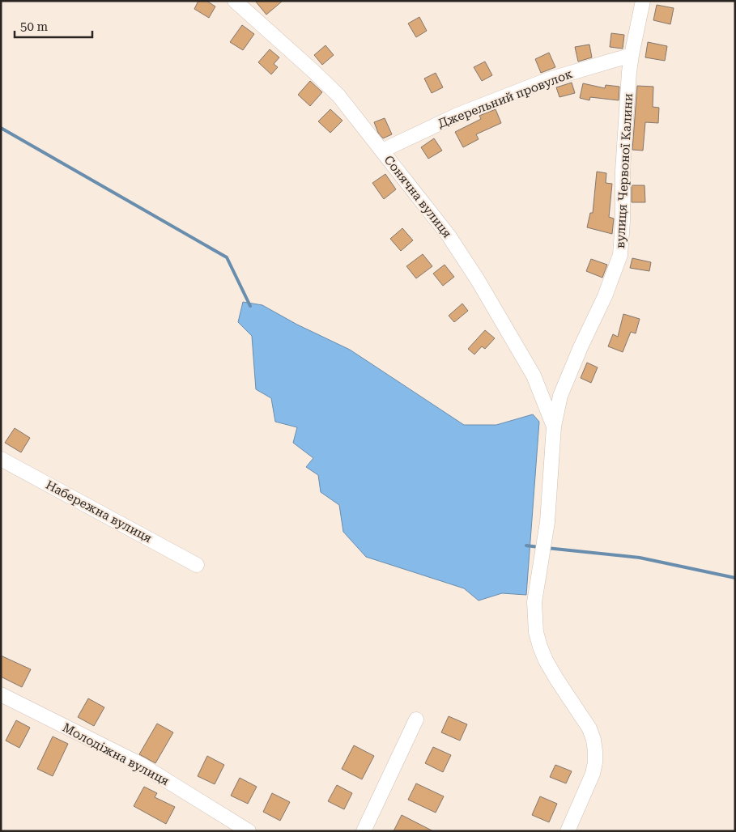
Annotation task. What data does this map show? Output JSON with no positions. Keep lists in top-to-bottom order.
{
  "streets": {
    "street": [
      "Джерельний провулок",
      "вулиця Червоної Калини",
      "Сонячна вулиця",
      "Набережна вулиця",
      "Молодіжна вулиця"
    ]
  },
  "crossings": [
    ["Джерельний провулок", "вулиця Червоної Калини"],
    ["Джерельний провулок", "Сонячна вулиця"],
    ["вулиця Червоної Калини", "Сонячна вулиця"]
  ],
  "scale_bar": "50 m"
}
